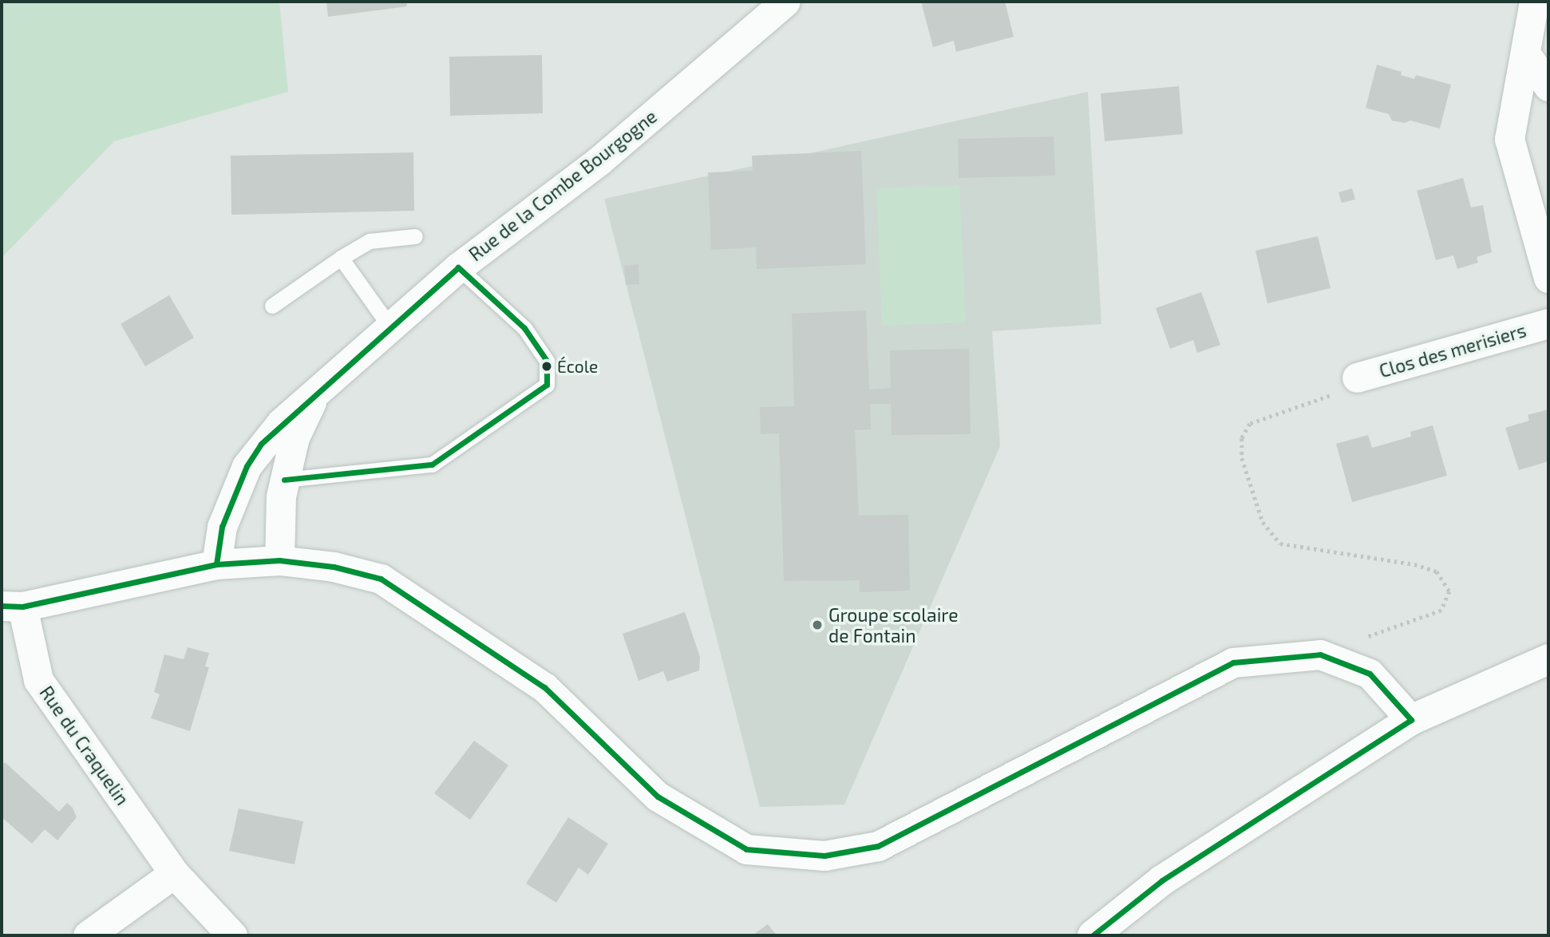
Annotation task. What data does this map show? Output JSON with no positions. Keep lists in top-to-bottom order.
{
  "streets": {
    "street": ["Rue de la Combe Bourgogne", "Clos des merisiers", "Rue du Craquelin"]
  },
  "places": ["École", "Groupe scolaire de Fontain"]
}
